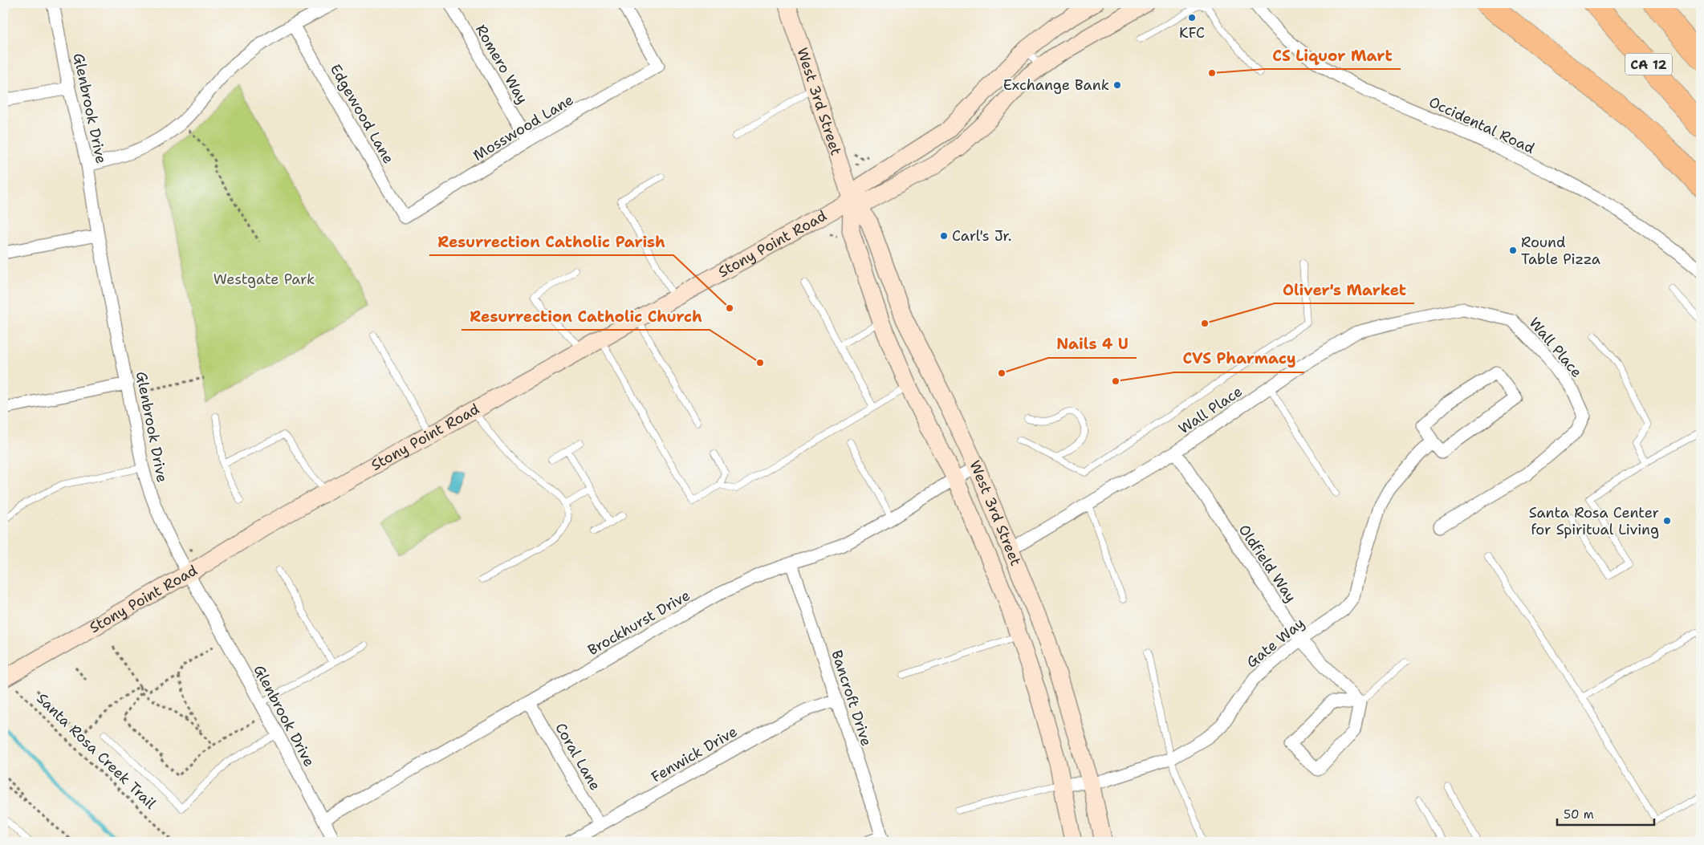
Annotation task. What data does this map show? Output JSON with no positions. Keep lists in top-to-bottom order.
{
  "streets": {
    "highway": ["CA 12"],
    "main road": ["West 3rd Street", "Stony Point Road"],
    "street": [
      "Romero Way",
      "Glenbrook Drive",
      "Edgewood Lane",
      "Occidental Road",
      "Mosswood Lane",
      "Wall Place",
      "Oldfield Way",
      "Brockhurst Drive",
      "Gate Way",
      "Bancroft Drive",
      "Fenwick Drive",
      "Coral Lane"
    ],
    "path": ["Santa Rosa Creek Trail"]
  },
  "crossings": [
    ["Romero Way", "Mosswood Lane"],
    ["West 3rd Street", "Stony Point Road"],
    ["West 3rd Street", "Wall Place"],
    ["West 3rd Street", "Brockhurst Drive"],
    ["West 3rd Street", "Gate Way"],
    ["Glenbrook Drive", "Stony Point Road"],
    ["Glenbrook Drive", "Brockhurst Drive"],
    ["Edgewood Lane", "Mosswood Lane"],
    ["Stony Point Road", "Santa Rosa Creek Trail"],
    ["Wall Place", "Oldfield Way"],
    ["Oldfield Way", "Gate Way"],
    ["Brockhurst Drive", "Bancroft Drive"],
    ["Brockhurst Drive", "Coral Lane"],
    ["Bancroft Drive", "Fenwick Drive"],
    ["Fenwick Drive", "Coral Lane"]
  ],
  "parks": ["Westgate Park"],
  "places": [
    "KFC",
    "CS Liquor Mart",
    "Exchange Bank",
    "Carl's Jr.",
    "Round Table Pizza",
    "Resurrection Catholic Parish",
    "Oliver's Market",
    "Resurrection Catholic Church",
    "Nails 4 U",
    "CVS Pharmacy",
    "Santa Rosa Center for Spiritual Living"
  ],
  "scale_bar": "50 m"
}
